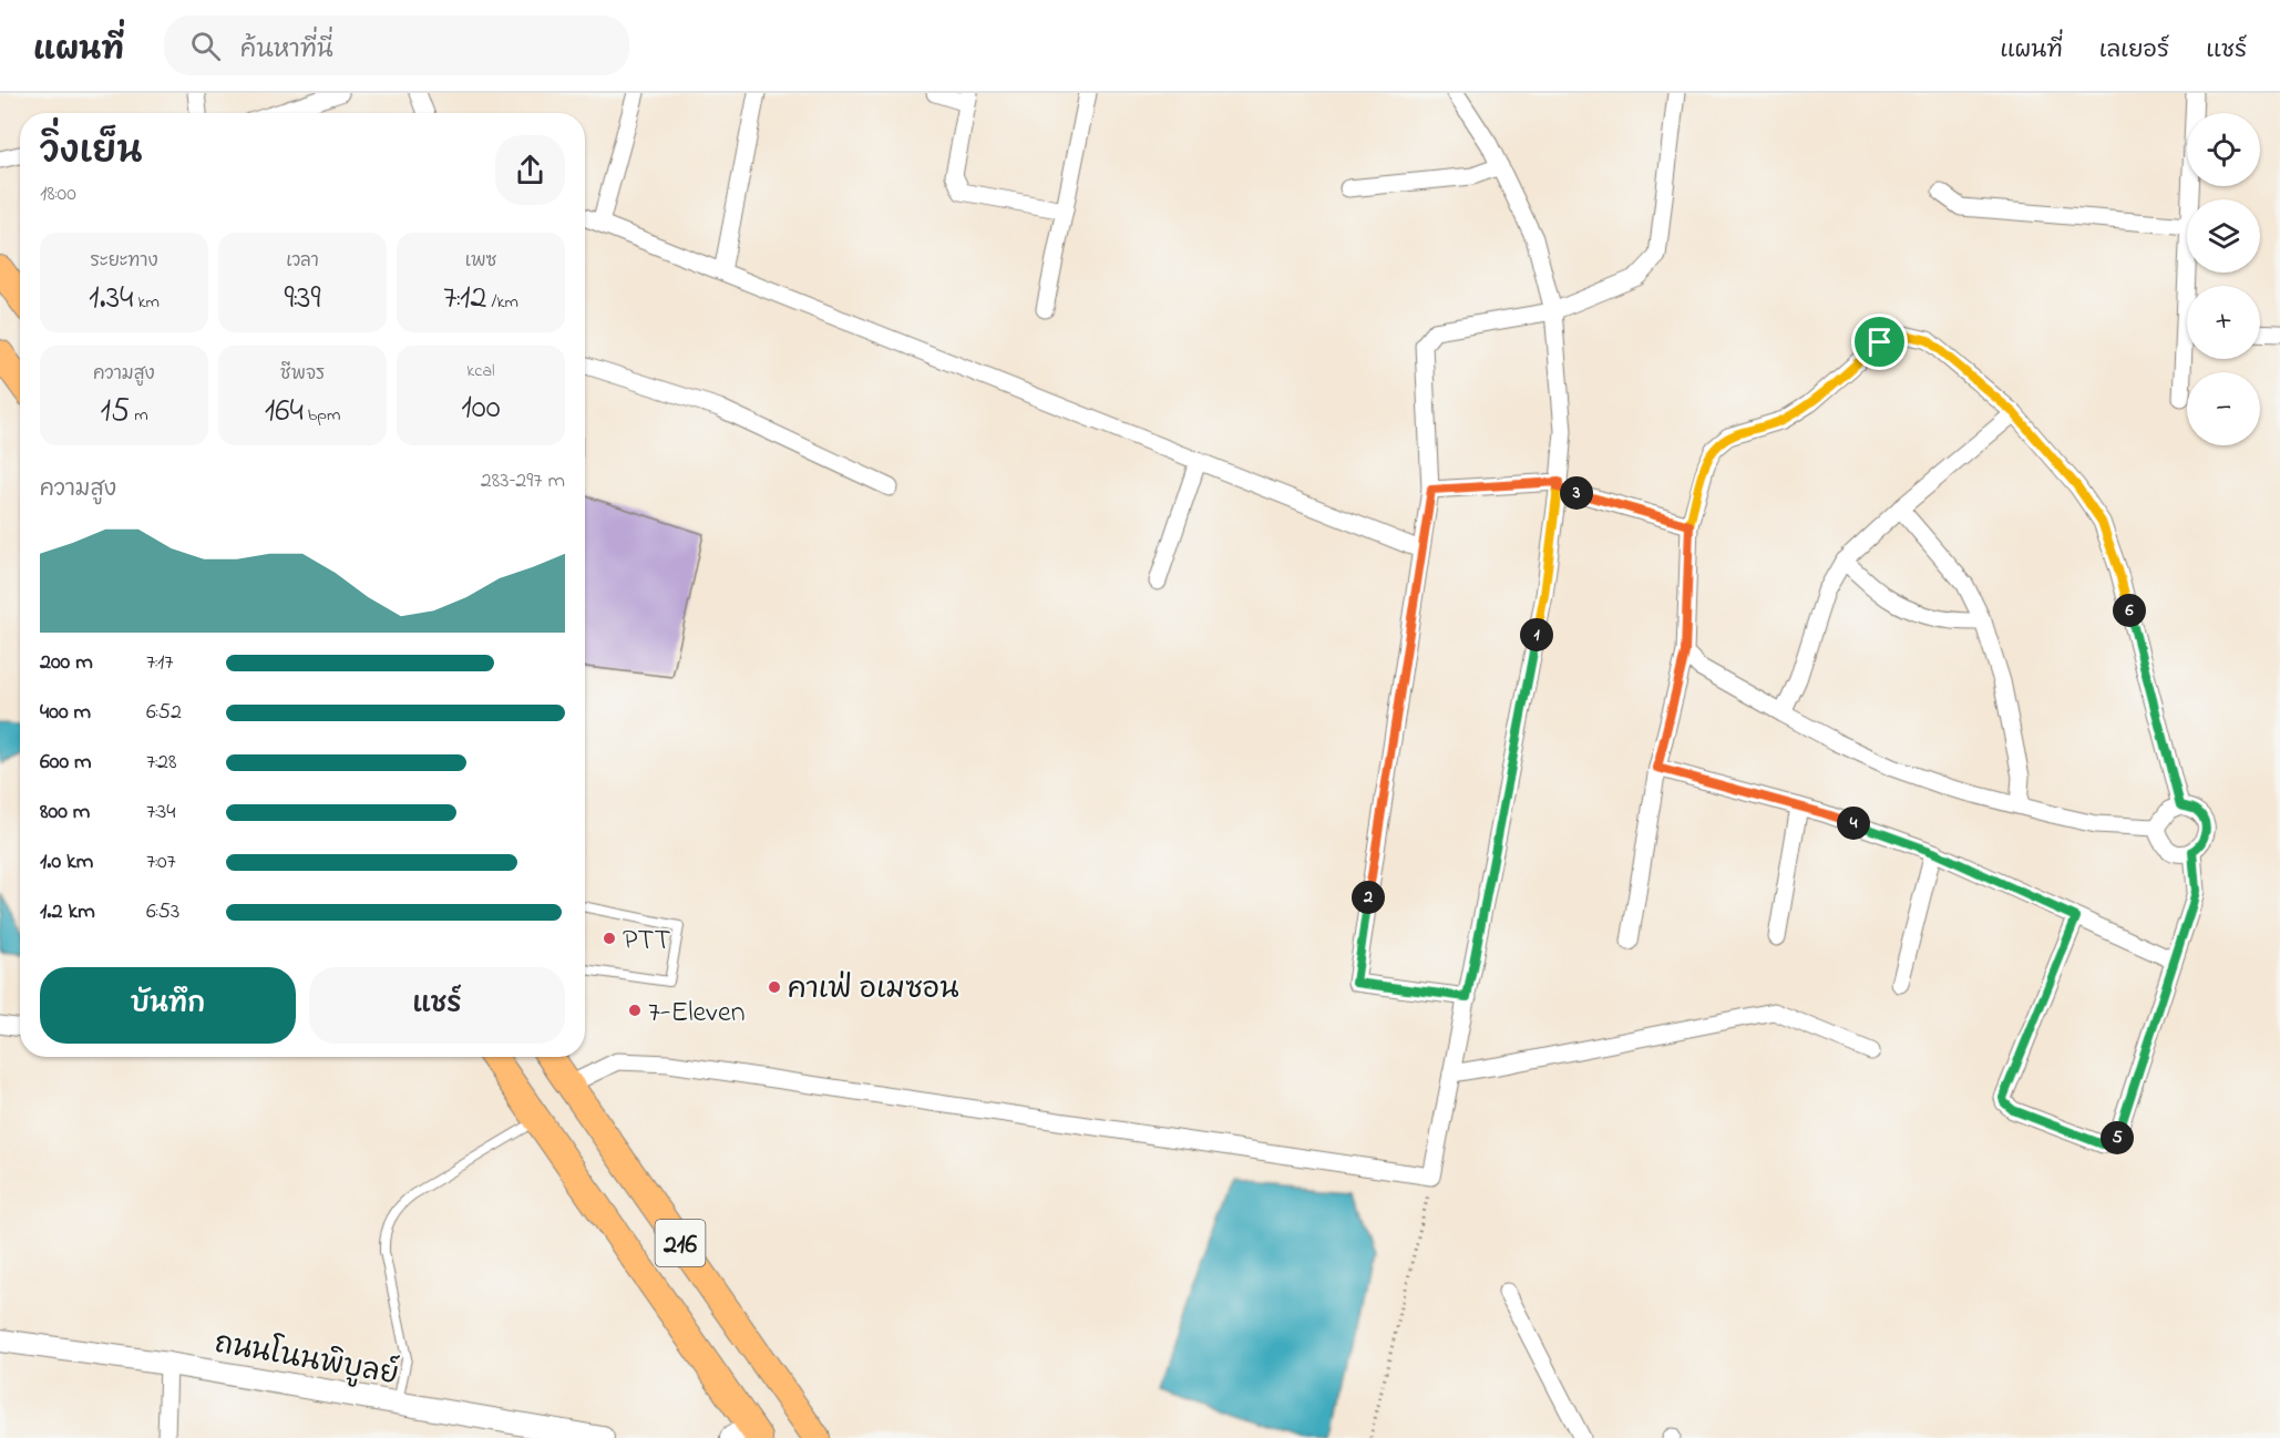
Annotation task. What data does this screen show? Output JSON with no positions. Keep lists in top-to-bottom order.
{
  "streets": {
    "main road": ["216"],
    "street": ["ถนนโนนพิบูลย์"]
  },
  "places": ["PTT", "คาเฟ่ อเมซอน", "7-Eleven"],
  "page": {
    "header": "แผนที่",
    "search": "ค้นหาที่นี่",
    "nav": ["แผนที่", "เลเยอร์", "แชร์"],
    "map_buttons": ["+", "−"],
    "heading": ["วิ่งเย็น", "18:00"],
    "stats": [
      ["ระยะทาง", "1.34 km"],
      ["เวลา", "9:39"],
      ["เพซ", "7:12 /km"],
      ["ความสูง", "15 m"],
      ["ชีพจร", "164 bpm"],
      ["kcal", "100"]
    ],
    "chart": ["ความสูง", "283–297 m"],
    "pins": [
      "3",
      "6",
      "1",
      "4",
      "2",
      "5"
    ],
    "list": [
      {
        "name": "200 m",
        "note": "7:17"
      },
      {
        "name": "400 m",
        "note": "6:52"
      },
      {
        "name": "600 m",
        "note": "7:28"
      },
      {
        "name": "800 m",
        "note": "7:34"
      },
      {
        "name": "1.0 km",
        "note": "7:07"
      },
      {
        "name": "1.2 km",
        "note": "6:53"
      }
    ],
    "buttons": ["บันทึก", "แชร์"]
  }
}
